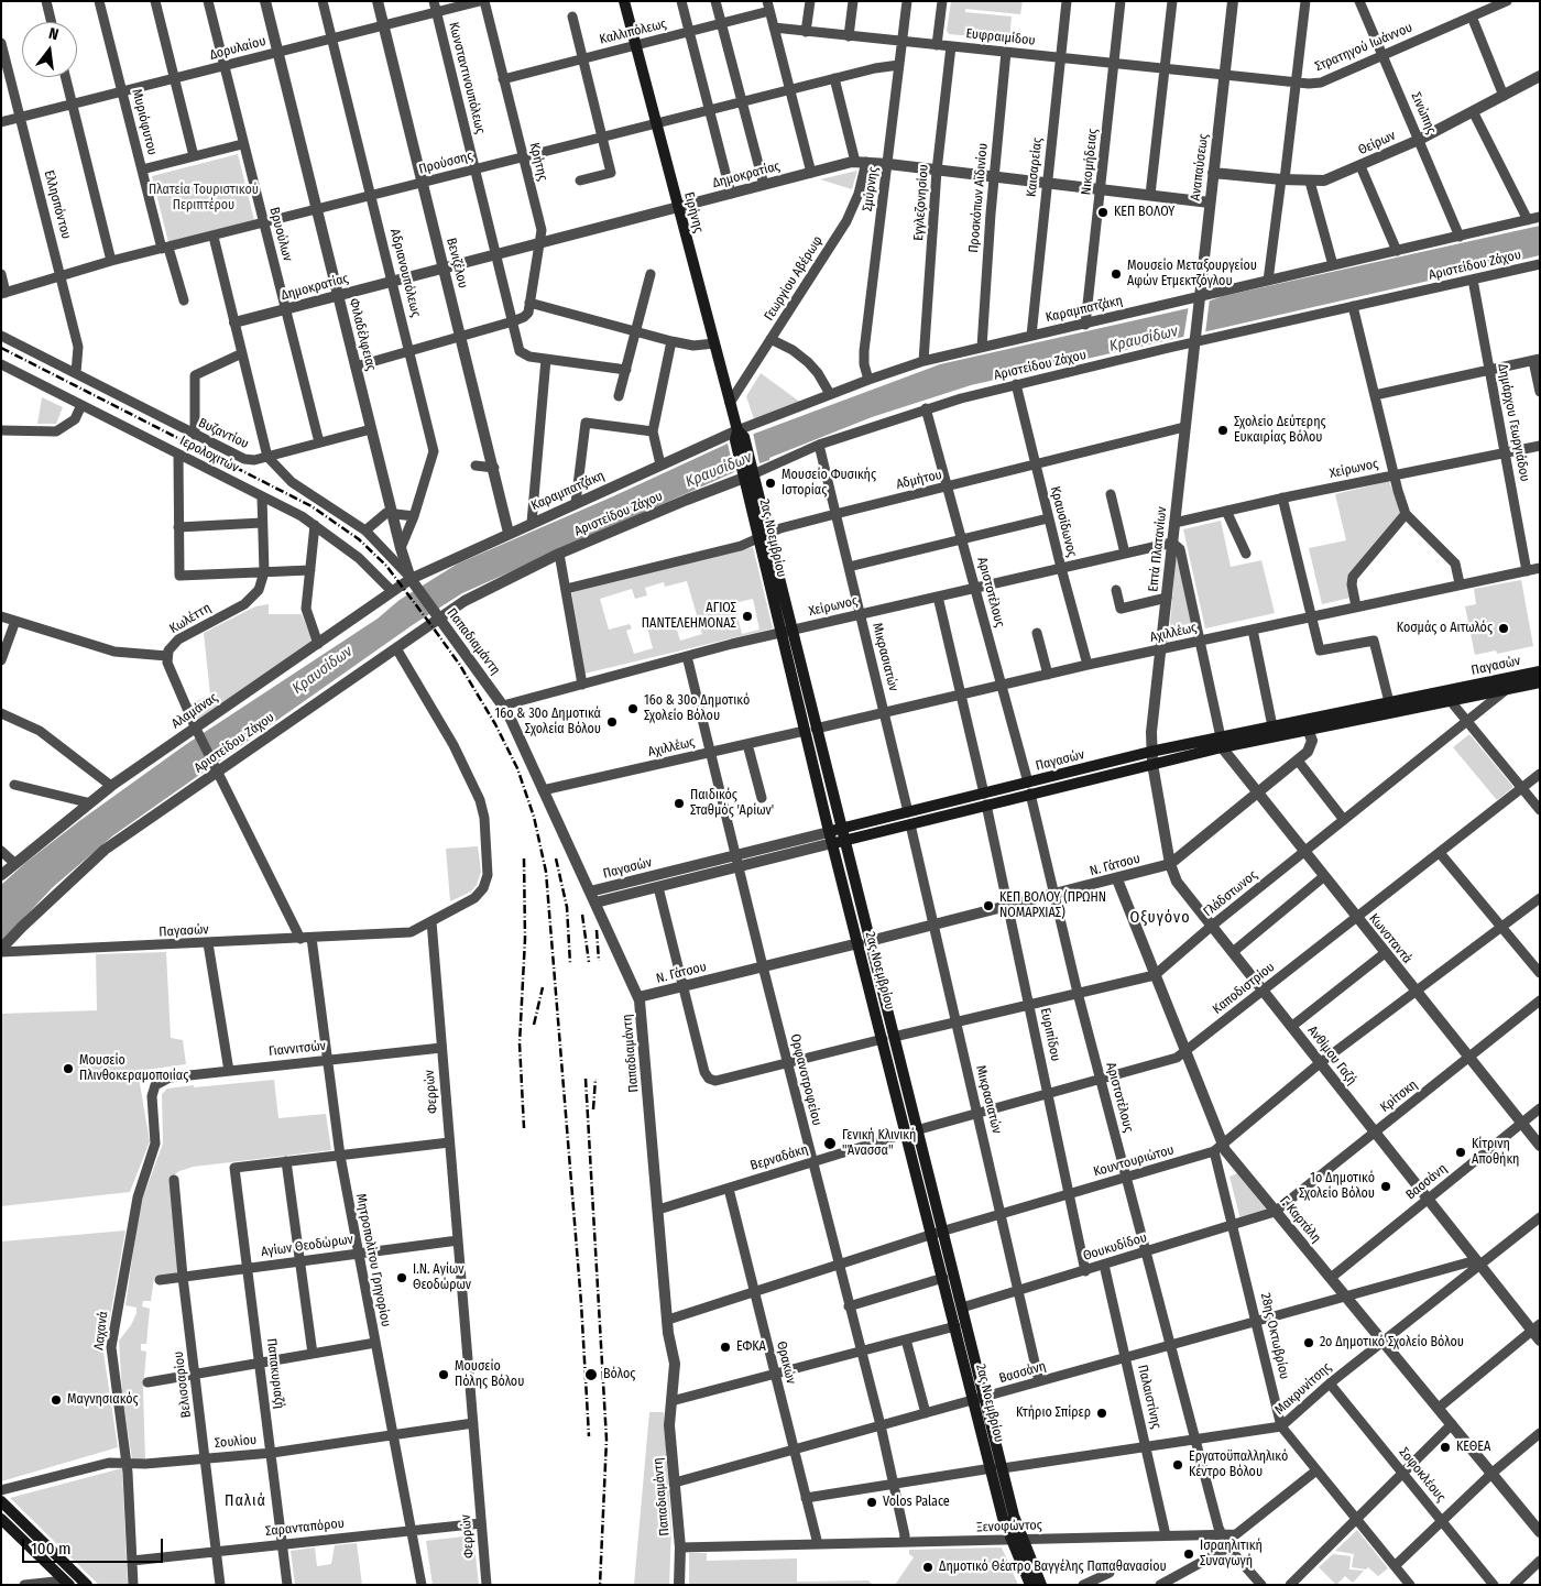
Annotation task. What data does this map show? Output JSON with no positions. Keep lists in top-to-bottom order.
{
  "streets": {
    "main road": ["Ειρήνης", "2ας Νοεμβρίου", "Παγασών"],
    "street": [
      "Καλλιπόλεως",
      "Ευφραιμίδου",
      "Στρατηγού Ιωάννου",
      "Δορυλαίου",
      "Κωνσταντινουπόλεως",
      "Σινώπης",
      "Μυριόφυτου",
      "Θείρων",
      "Κρήτης",
      "Νικομήδειας",
      "Προύσσης",
      "Καισαρείας",
      "Αναπαύσεως",
      "Δημοκρατίας",
      "Σμύρνης",
      "Προσκόπων Αϊδινίου",
      "Εγγλεζονησίου",
      "Ελλησπόντου",
      "Βρυούλων",
      "Βενιζέλου",
      "Αριστείδου Ζάχου",
      "Αδριανουπόλεως",
      "Γεωργίου Αβέρωφ",
      "Καραμπατζάκη",
      "Φιλαδέλφειας",
      "Δημάρχου Γεωργιάδου",
      "Βυζαντίου",
      "Ιερολοχιτών",
      "Χείρωνος",
      "Αδμήτου",
      "Κραυσίδωνος",
      "Επτά Πλατανίων",
      "Αριστοτέλους",
      "Κωλέττη",
      "Αχιλλέως",
      "Παπαδιαμάντη",
      "Μικρασιατών",
      "Αλαμάνας",
      "Ν. Γάτσου",
      "Γλάδστωνος",
      "Κωνσταντά",
      "Καποδιστρίου",
      "Ευριπίδου",
      "Γιαννιτσών",
      "Ανθίμου Γαζή",
      "Ορφανοτροφείου",
      "Φερρών",
      "Κρίτσκη",
      "Βερναδάκη",
      "Κουντουριώτου",
      "Βασσάνη",
      "Γ. Καρτάλη",
      "Αγίων Θεοδώρων",
      "Θουκυδίδου",
      "Μητροπολίτου Γρηγορίου",
      "Λαχανά",
      "28ης Οκτωβρίου",
      "Θρακών",
      "Παπακυριαζή",
      "Βελισσαρίου",
      "Μακρυνίτσης",
      "Παλαιστίνης",
      "Σουλίου",
      "Σοφοκλέους",
      "Ξενοφώντος",
      "Σαρανταπόρου"
    ]
  },
  "crossings": [
    ["Καλλιπόλεως", "Κρήτης"],
    ["Καλλιπόλεως", "Ειρήνης"],
    ["Ευφραιμίδου", "Στρατηγού Ιωάννου"],
    ["Ευφραιμίδου", "Νικομήδειας"],
    ["Ευφραιμίδου", "Καισαρείας"],
    ["Ευφραιμίδου", "Αναπαύσεως"],
    ["Ευφραιμίδου", "Σμύρνης"],
    ["Ευφραιμίδου", "Προσκόπων Αϊδινίου"],
    ["Ευφραιμίδου", "Εγγλεζονησίου"],
    ["Στρατηγού Ιωάννου", "Σινώπης"],
    ["Στρατηγού Ιωάννου", "Αναπαύσεως"],
    ["Δορυλαίου", "Κωνσταντινουπόλεως"],
    ["Δορυλαίου", "Μυριόφυτου"],
    ["Δορυλαίου", "Κρήτης"],
    ["Δορυλαίου", "Ελλησπόντου"],
    ["Δορυλαίου", "Βρυούλων"],
    ["Δορυλαίου", "Βενιζέλου"],
    ["Δορυλαίου", "Αδριανουπόλεως"],
    ["Δορυλαίου", "Φιλαδέλφειας"],
    ["Κωνσταντινουπόλεως", "Προύσσης"],
    ["Κωνσταντινουπόλεως", "Δημοκρατίας"],
    ["Σινώπης", "Θείρων"],
    ["Σινώπης", "Καραμπατζάκη"],
    ["Μυριόφυτου", "Προύσσης"],
    ["Θείρων", "Αναπαύσεως"],
    ["Κρήτης", "Προύσσης"],
    ["Κρήτης", "Δημοκρατίας"],
    ["Νικομήδειας", "Δημοκρατίας"],
    ["Νικομήδειας", "Καραμπατζάκη"],
    ["Προύσσης", "Σμύρνης"],
    ["Προύσσης", "Ελλησπόντου"],
    ["Προύσσης", "Ειρήνης"],
    ["Προύσσης", "Βρυούλων"],
    ["Προύσσης", "Βενιζέλου"],
    ["Προύσσης", "Αδριανουπόλεως"],
    ["Προύσσης", "Φιλαδέλφειας"],
    ["Καισαρείας", "Δημοκρατίας"],
    ["Καισαρείας", "Καραμπατζάκη"],
    ["Αναπαύσεως", "Δημοκρατίας"],
    ["Αναπαύσεως", "Αριστείδου Ζάχου"],
    ["Αναπαύσεως", "Καραμπατζάκη"],
    ["Αναπαύσεως", "Επτά Πλατανίων"],
    ["Δημοκρατίας", "Σμύρνης"],
    ["Δημοκρατίας", "Προσκόπων Αϊδινίου"],
    ["Δημοκρατίας", "Εγγλεζονησίου"],
    ["Δημοκρατίας", "Ειρήνης"],
    ["Δημοκρατίας", "Βρυούλων"],
    ["Δημοκρατίας", "Βενιζέλου"],
    ["Δημοκρατίας", "Αδριανουπόλεως"],
    ["Δημοκρατίας", "Γεωργίου Αβέρωφ"],
    ["Δημοκρατίας", "Φιλαδέλφειας"],
    ["Σμύρνης", "Καραμπατζάκη"],
    ["Προσκόπων Αϊδινίου", "Καραμπατζάκη"],
    ["Εγγλεζονησίου", "Καραμπατζάκη"],
    ["Ελλησπόντου", "Βυζαντίου"],
    ["Ειρήνης", "Γεωργίου Αβέρωφ"],
    ["Ειρήνης", "Καραμπατζάκη"],
    ["Ειρήνης", "2ας Νοεμβρίου"],
    ["Βρυούλων", "Βυζαντίου"],
    ["Βενιζέλου", "Καραμπατζάκη"],
    ["Αριστείδου Ζάχου", "Δημάρχου Γεωργιάδου"],
    ["Αριστείδου Ζάχου", "Κραυσίδωνος"],
    ["Αριστείδου Ζάχου", "2ας Νοεμβρίου"],
    ["Αριστείδου Ζάχου", "Επτά Πλατανίων"],
    ["Αριστείδου Ζάχου", "Αριστοτέλους"],
    ["Αριστείδου Ζάχου", "Κωλέττη"],
    ["Αριστείδου Ζάχου", "Παπαδιαμάντη"],
    ["Αριστείδου Ζάχου", "Μικρασιατών"],
    ["Αριστείδου Ζάχου", "Παγασών"],
    ["Αριστείδου Ζάχου", "Μητροπολίτου Γρηγορίου"],
    ["Αδριανουπόλεως", "Φιλαδέλφειας"],
    ["Καραμπατζάκη", "Φιλαδέλφειας"],
    ["Καραμπατζάκη", "2ας Νοεμβρίου"],
    ["Καραμπατζάκη", "Παπαδιαμάντη"],
    ["Καραμπατζάκη", "Αλαμάνας"],
    ["Φιλαδέλφειας", "Βυζαντίου"],
    ["Φιλαδέλφειας", "Παπαδιαμάντη"],
    ["Φιλαδέλφειας", "Αλαμάνας"],
    ["Δημάρχου Γεωργιάδου", "Χείρωνος"],
    ["Δημάρχου Γεωργιάδου", "Αχιλλέως"],
    ["Ιερολοχιτών", "Κωλέττη"],
    ["Ιερολοχιτών", "Αλαμάνας"],
    ["Χείρωνος", "Κραυσίδωνος"],
    ["Χείρωνος", "2ας Νοεμβρίου"],
    ["Χείρωνος", "Επτά Πλατανίων"],
    ["Χείρωνος", "Αριστοτέλους"],
    ["Χείρωνος", "Παπαδιαμάντη"],
    ["Χείρωνος", "Μικρασιατών"],
    ["Χείρωνος", "Κωνσταντά"],
    ["Χείρωνος", "Ορφανοτροφείου"],
    ["Αδμήτου", "Κραυσίδωνος"],
    ["Αδμήτου", "2ας Νοεμβρίου"],
    ["Αδμήτου", "Επτά Πλατανίων"],
    ["Αδμήτου", "Αριστοτέλους"],
    ["Αδμήτου", "Μικρασιατών"],
    ["Κραυσίδωνος", "Αχιλλέως"],
    ["2ας Νοεμβρίου", "Αχιλλέως"],
    ["2ας Νοεμβρίου", "Παγασών"],
    ["2ας Νοεμβρίου", "Ν. Γάτσου"],
    ["2ας Νοεμβρίου", "Γλάδστωνος"],
    ["2ας Νοεμβρίου", "Καποδιστρίου"],
    ["2ας Νοεμβρίου", "Βερναδάκη"],
    ["2ας Νοεμβρίου", "Κουντουριώτου"],
    ["2ας Νοεμβρίου", "Βασσάνη"],
    ["2ας Νοεμβρίου", "Θουκυδίδου"],
    ["2ας Νοεμβρίου", "Μακρυνίτσης"],
    ["2ας Νοεμβρίου", "Ξενοφώντος"],
    ["Επτά Πλατανίων", "Αχιλλέως"],
    ["Επτά Πλατανίων", "Παγασών"],
    ["Επτά Πλατανίων", "Κωνσταντά"],
    ["Επτά Πλατανίων", "Ανθίμου Γαζή"],
    ["Αριστοτέλους", "Αχιλλέως"],
    ["Αριστοτέλους", "Παγασών"],
    ["Αριστοτέλους", "Ν. Γάτσου"],
    ["Αριστοτέλους", "Γλάδστωνος"],
    ["Αριστοτέλους", "Καποδιστρίου"],
    ["Αριστοτέλους", "Κουντουριώτου"],
    ["Αριστοτέλους", "Βασσάνη"],
    ["Αριστοτέλους", "Θουκυδίδου"],
    ["Αριστοτέλους", "Μακρυνίτσης"],
    ["Αριστοτέλους", "Ξενοφώντος"],
    ["Κωλέττη", "Αλαμάνας"],
    ["Κωλέττη", "Μητροπολίτου Γρηγορίου"],
    ["Αχιλλέως", "Παπαδιαμάντη"],
    ["Αχιλλέως", "Μικρασιατών"],
    ["Αχιλλέως", "Κωνσταντά"],
    ["Αχιλλέως", "Ορφανοτροφείου"],
    ["Παπαδιαμάντη", "Παγασών"],
    ["Παπαδιαμάντη", "Αλαμάνας"],
    ["Παπαδιαμάντη", "Ν. Γάτσου"],
    ["Παπαδιαμάντη", "Βερναδάκη"],
    ["Παπαδιαμάντη", "Κουντουριώτου"],
    ["Παπαδιαμάντη", "Βασσάνη"],
    ["Παπαδιαμάντη", "Ξενοφώντος"],
    ["Μικρασιατών", "Παγασών"],
    ["Μικρασιατών", "Ν. Γάτσου"],
    ["Μικρασιατών", "Γλάδστωνος"],
    ["Μικρασιατών", "Καποδιστρίου"],
    ["Μικρασιατών", "Κουντουριώτου"],
    ["Μικρασιατών", "Βασσάνη"],
    ["Μικρασιατών", "Θουκυδίδου"],
    ["Παγασών", "Ν. Γάτσου"],
    ["Παγασών", "Γλάδστωνος"],
    ["Παγασών", "Κωνσταντά"],
    ["Παγασών", "Ευριπίδου"],
    ["Παγασών", "Ανθίμου Γαζή"],
    ["Παγασών", "Ορφανοτροφείου"],
    ["Παγασών", "Φερρών"],
    ["Παγασών", "Μητροπολίτου Γρηγορίου"],
    ["Ν. Γάτσου", "Γλάδστωνος"],
    ["Ν. Γάτσου", "Κωνσταντά"],
    ["Ν. Γάτσου", "Ευριπίδου"],
    ["Ν. Γάτσου", "Ανθίμου Γαζή"],
    ["Ν. Γάτσου", "Ορφανοτροφείου"],
    ["Ν. Γάτσου", "Γ. Καρτάλη"],
    ["Γλάδστωνος", "Κωνσταντά"],
    ["Γλάδστωνος", "Ευριπίδου"],
    ["Γλάδστωνος", "Ανθίμου Γαζή"],
    ["Γλάδστωνος", "Ορφανοτροφείου"],
    ["Γλάδστωνος", "Γ. Καρτάλη"],
    ["Κωνσταντά", "Καποδιστρίου"],
    ["Κωνσταντά", "Κρίτσκη"],
    ["Κωνσταντά", "Κουντουριώτου"],
    ["Κωνσταντά", "Βασσάνη"],
    ["Καποδιστρίου", "Ευριπίδου"],
    ["Καποδιστρίου", "Ανθίμου Γαζή"],
    ["Καποδιστρίου", "Βερναδάκη"],
    ["Καποδιστρίου", "Γ. Καρτάλη"],
    ["Ευριπίδου", "Κουντουριώτου"],
    ["Ευριπίδου", "Θουκυδίδου"],
    ["Γιαννιτσών", "Φερρών"],
    ["Γιαννιτσών", "Μητροπολίτου Γρηγορίου"],
    ["Γιαννιτσών", "Λαχανά"],
    ["Ανθίμου Γαζή", "Κρίτσκη"],
    ["Ανθίμου Γαζή", "Κουντουριώτου"],
    ["Ανθίμου Γαζή", "Βασσάνη"],
    ["Ανθίμου Γαζή", "Μακρυνίτσης"],
    ["Ορφανοτροφείου", "Βερναδάκη"],
    ["Ορφανοτροφείου", "Κουντουριώτου"],
    ["Ορφανοτροφείου", "Βασσάνη"],
    ["Ορφανοτροφείου", "Μακρυνίτσης"],
    ["Ορφανοτροφείου", "Ξενοφώντος"],
    ["Φερρών", "Αγίων Θεοδώρων"],
    ["Φερρών", "Σουλίου"],
    ["Φερρών", "Σαρανταπόρου"],
    ["Κρίτσκη", "Γ. Καρτάλη"],
    ["Κρίτσκη", "Θουκυδίδου"],
    ["Βερναδάκη", "Θρακών"],
    ["Κουντουριώτου", "Γ. Καρτάλη"],
    ["Κουντουριώτου", "28ης Οκτωβρίου"],
    ["Κουντουριώτου", "Θρακών"],
    ["Βασσάνη", "Γ. Καρτάλη"],
    ["Βασσάνη", "28ης Οκτωβρίου"],
    ["Βασσάνη", "Θρακών"],
    ["Βασσάνη", "Μακρυνίτσης"],
    ["Βασσάνη", "Παλαιστίνης"],
    ["Γ. Καρτάλη", "Θουκυδίδου"],
    ["Γ. Καρτάλη", "28ης Οκτωβρίου"],
    ["Γ. Καρτάλη", "Μακρυνίτσης"],
    ["Αγίων Θεοδώρων", "Μητροπολίτου Γρηγορίου"],
    ["Αγίων Θεοδώρων", "Παπακυριαζή"],
    ["Αγίων Θεοδώρων", "Βελισσαρίου"],
    ["Θουκυδίδου", "28ης Οκτωβρίου"],
    ["Θουκυδίδου", "Παλαιστίνης"],
    ["Μητροπολίτου Γρηγορίου", "Σουλίου"],
    ["Μητροπολίτου Γρηγορίου", "Σαρανταπόρου"],
    ["Λαχανά", "Σουλίου"],
    ["Λαχανά", "Σαρανταπόρου"],
    ["28ης Οκτωβρίου", "Μακρυνίτσης"],
    ["28ης Οκτωβρίου", "Ξενοφώντος"],
    ["Θρακών", "Μακρυνίτσης"],
    ["Θρακών", "Ξενοφώντος"],
    ["Παπακυριαζή", "Σουλίου"],
    ["Παπακυριαζή", "Σαρανταπόρου"],
    ["Βελισσαρίου", "Σουλίου"],
    ["Βελισσαρίου", "Σαρανταπόρου"],
    ["Μακρυνίτσης", "Παλαιστίνης"],
    ["Μακρυνίτσης", "Σοφοκλέους"],
    ["Παλαιστίνης", "Ξενοφώντος"]
  ],
  "districts": ["Οξυγόνο", "Παλιά"],
  "water": ["Κραυσίδων"],
  "parks": ["Πλατεία Τουριστικού Περιπτέρου"],
  "places": [
    "ΚΕΠ ΒΟΛΟΥ",
    "Μουσείο Μεταξουργείου Αφών Ετμεκτζόγλου",
    "Σχολείο Δεύτερης Ευκαιρίας Βόλου",
    "Μουσείο Φυσικής Ιστορίας",
    "ΑΓΙΟΣ ΠΑΝΤΕΛΕΗΜΟΝΑΣ",
    "Κοσμάς ο Αιτωλός",
    "16ο & 30ο Δημοτικό Σχολείο Βόλου",
    "16ο & 30ο Δημοτικά Σχολεία Βόλου",
    "Παιδικός Σταθμός 'Αρίων'",
    "ΚΕΠ ΒΟΛΟΥ (ΠΡΩΗΝ ΝΟΜΑΡΧΙΑΣ)",
    "Μουσείο Πλινθοκεραμοποιίας",
    "Γενική Κλινική \"Άνασσα\"",
    "Κίτρινη Αποθήκη",
    "1ο Δημοτικό Σχολείο Βόλου",
    "Ι.Ν. Αγίων Θεοδώρων",
    "2ο Δημοτικό Σχολείο Βόλου",
    "ΕΦΚΑ",
    "Μουσείο Πόλης Βόλου",
    "Βόλος",
    "Μαγνησιακός",
    "Κτήριο Σπίρερ",
    "ΚΕΘΕΑ",
    "Εργατοϋπαλληλικό Κέντρο Βόλου",
    "Volos Palace",
    "Ισραηλιτική Συναγωγή",
    "Δημοτικό Θέατρο Βαγγέλης Παπαθανασίου"
  ],
  "scale_bar": "100 m",
  "north": "top"
}
